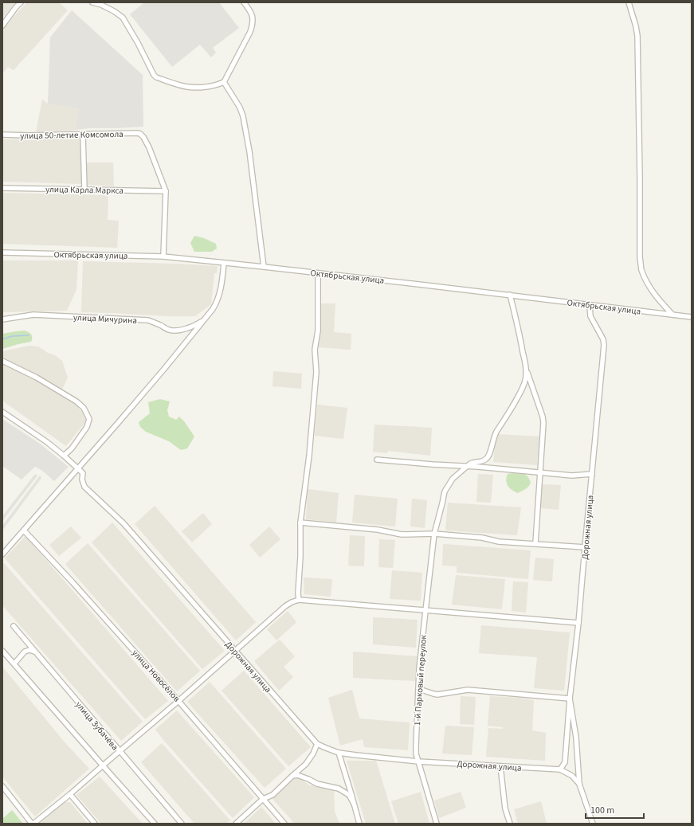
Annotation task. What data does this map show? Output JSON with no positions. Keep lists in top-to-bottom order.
{
  "streets": {
    "street": [
      "улица 50-летие Комсомола",
      "улица Карла Маркса",
      "Октябрьская улица",
      "улица Мичурина",
      "Дорожная улица",
      "улица Новосёлов",
      "1-й Парковый переулок",
      "улица Зубачёва"
    ]
  },
  "crossings": [
    ["улица 50-летие Комсомола", "улица Карла Маркса"],
    ["Октябрьская улица", "Дорожная улица"],
    ["Дорожная улица", "1-й Парковый переулок"]
  ],
  "scale_bar": "100 m"
}
